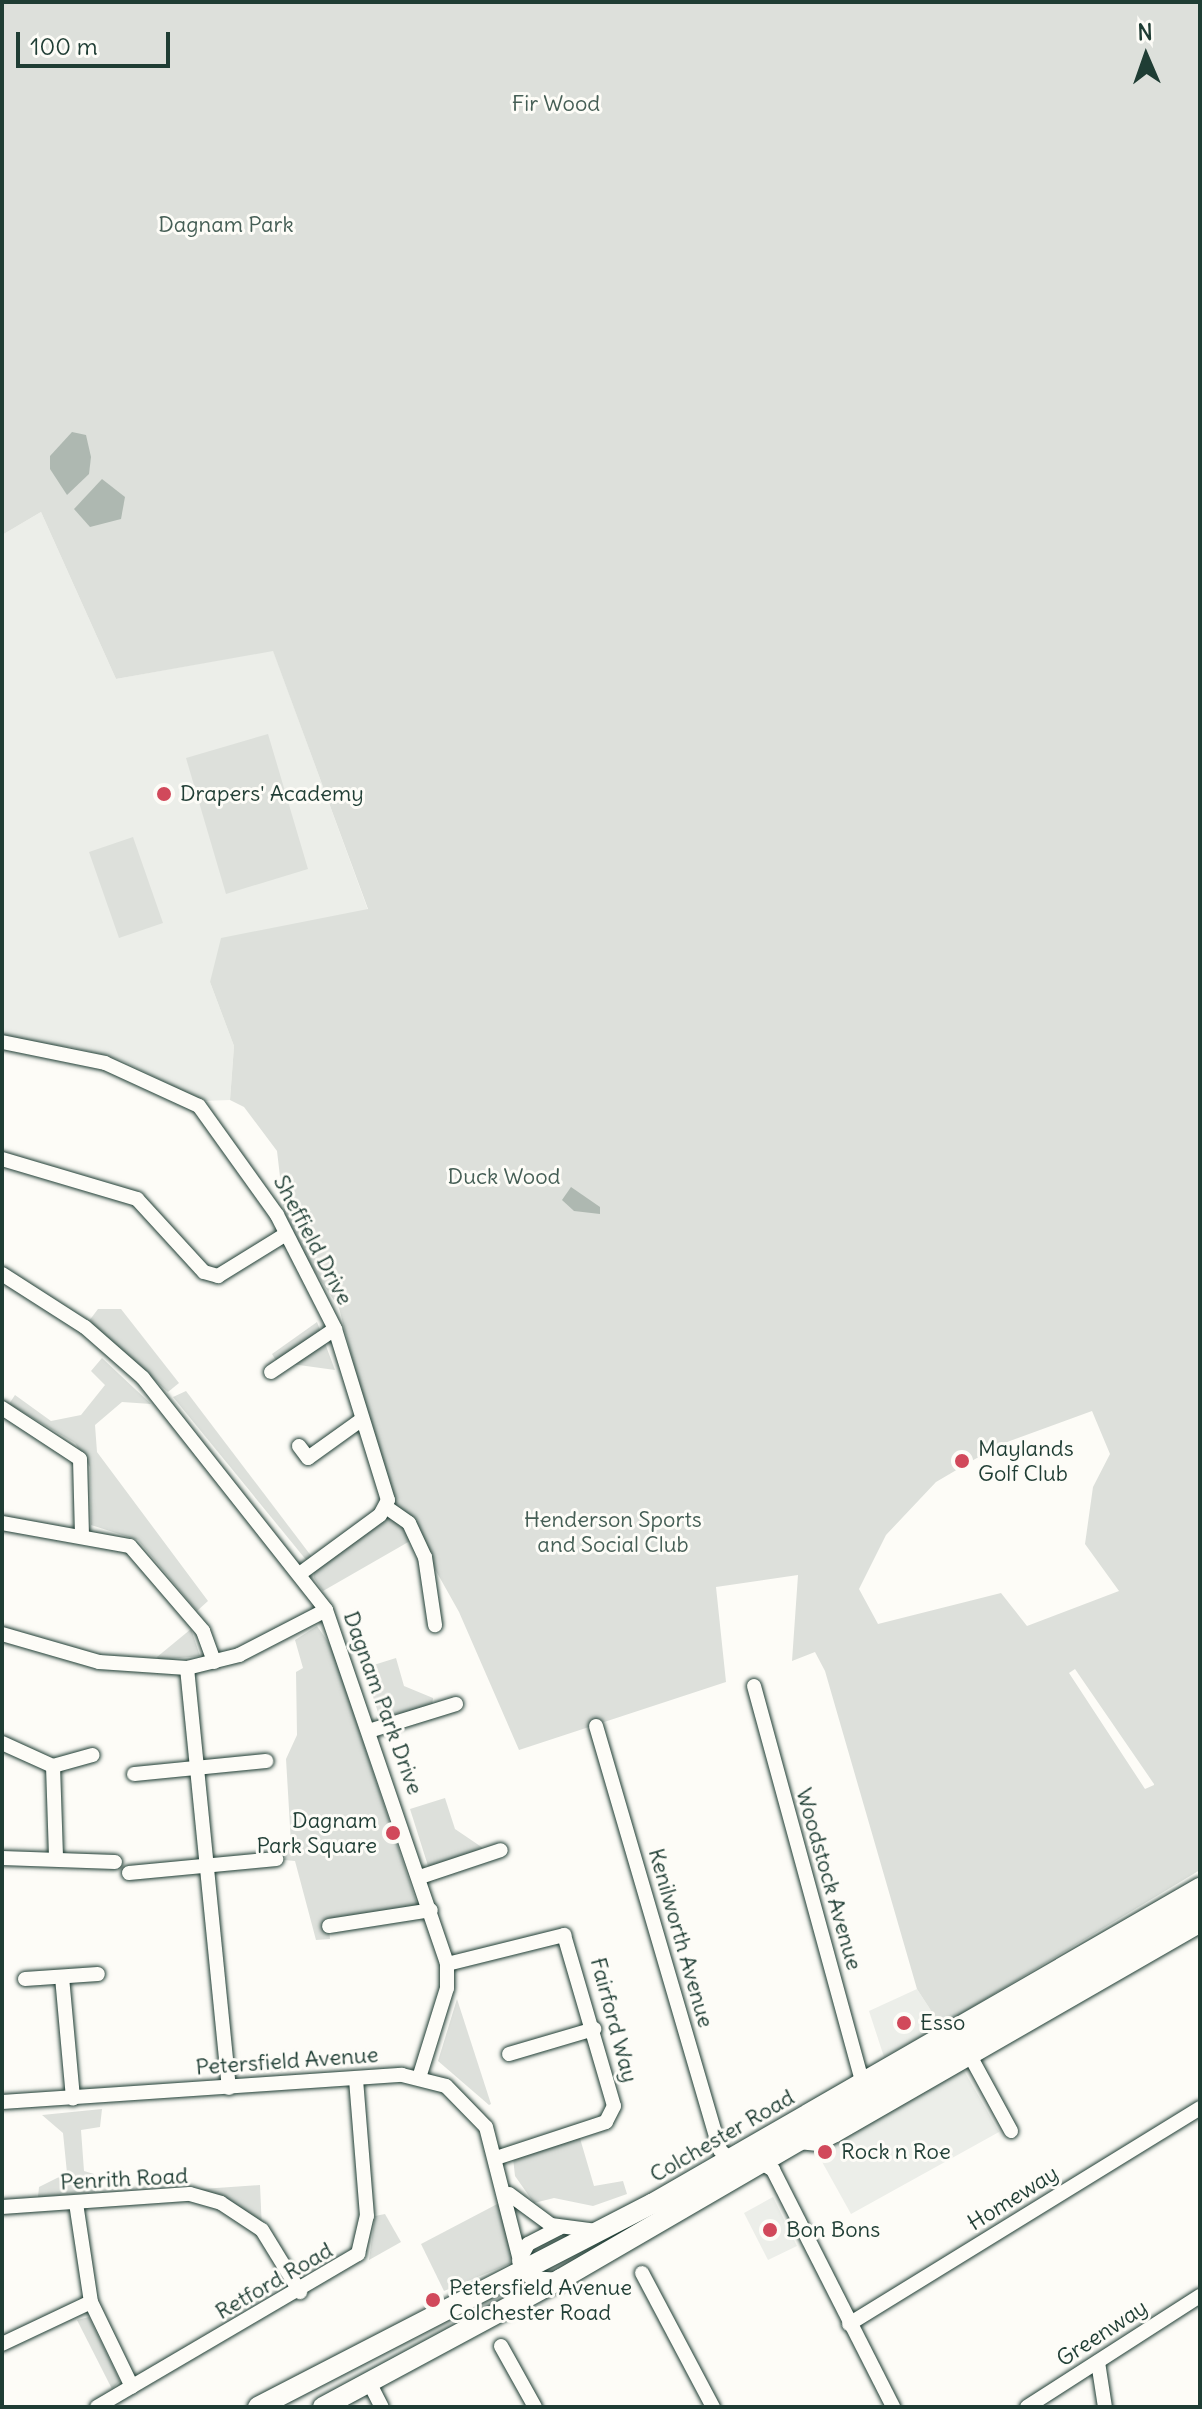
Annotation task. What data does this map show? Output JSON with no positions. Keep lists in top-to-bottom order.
{
  "streets": {
    "highway": ["Colchester Road"],
    "street": [
      "Sheffield Drive",
      "Dagnam Park Drive",
      "Woodstock Avenue",
      "Kenilworth Avenue",
      "Fairford Way",
      "Petersfield Avenue",
      "Penrith Road",
      "Homeway",
      "Retford Road",
      "Greenway"
    ]
  },
  "crossings": [
    ["Dagnam Park Drive", "Fairford Way"],
    ["Dagnam Park Drive", "Petersfield Avenue"],
    ["Woodstock Avenue", "Colchester Road"],
    ["Kenilworth Avenue", "Colchester Road"],
    ["Fairford Way", "Petersfield Avenue"],
    ["Petersfield Avenue", "Colchester Road"],
    ["Petersfield Avenue", "Retford Road"],
    ["Penrith Road", "Retford Road"]
  ],
  "parks": [
    "Fir Wood",
    "Dagnam Park",
    "Duck Wood",
    "Henderson Sports and Social Club"
  ],
  "places": [
    "Drapers' Academy",
    "Maylands Golf Club",
    "Dagnam Park Square",
    "Esso",
    "Rock n Roe",
    "Bon Bons",
    "Petersfield Avenue Colchester Road"
  ],
  "scale_bar": "100 m",
  "north": "top"
}
